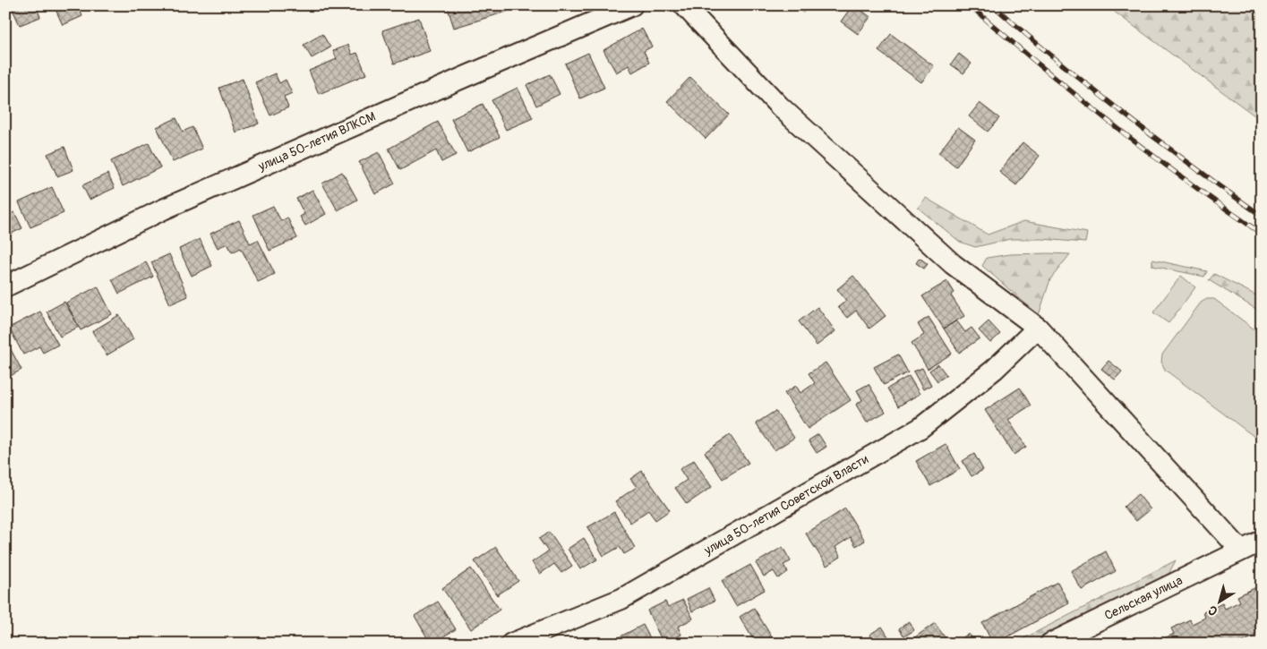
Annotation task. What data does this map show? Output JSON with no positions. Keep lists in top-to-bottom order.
{
  "streets": {
    "street": ["улица 50-летия ВЛКСМ", "улица 50-летия Советской Власти", "Сельская улица"]
  },
  "north": "bottom left"
}
